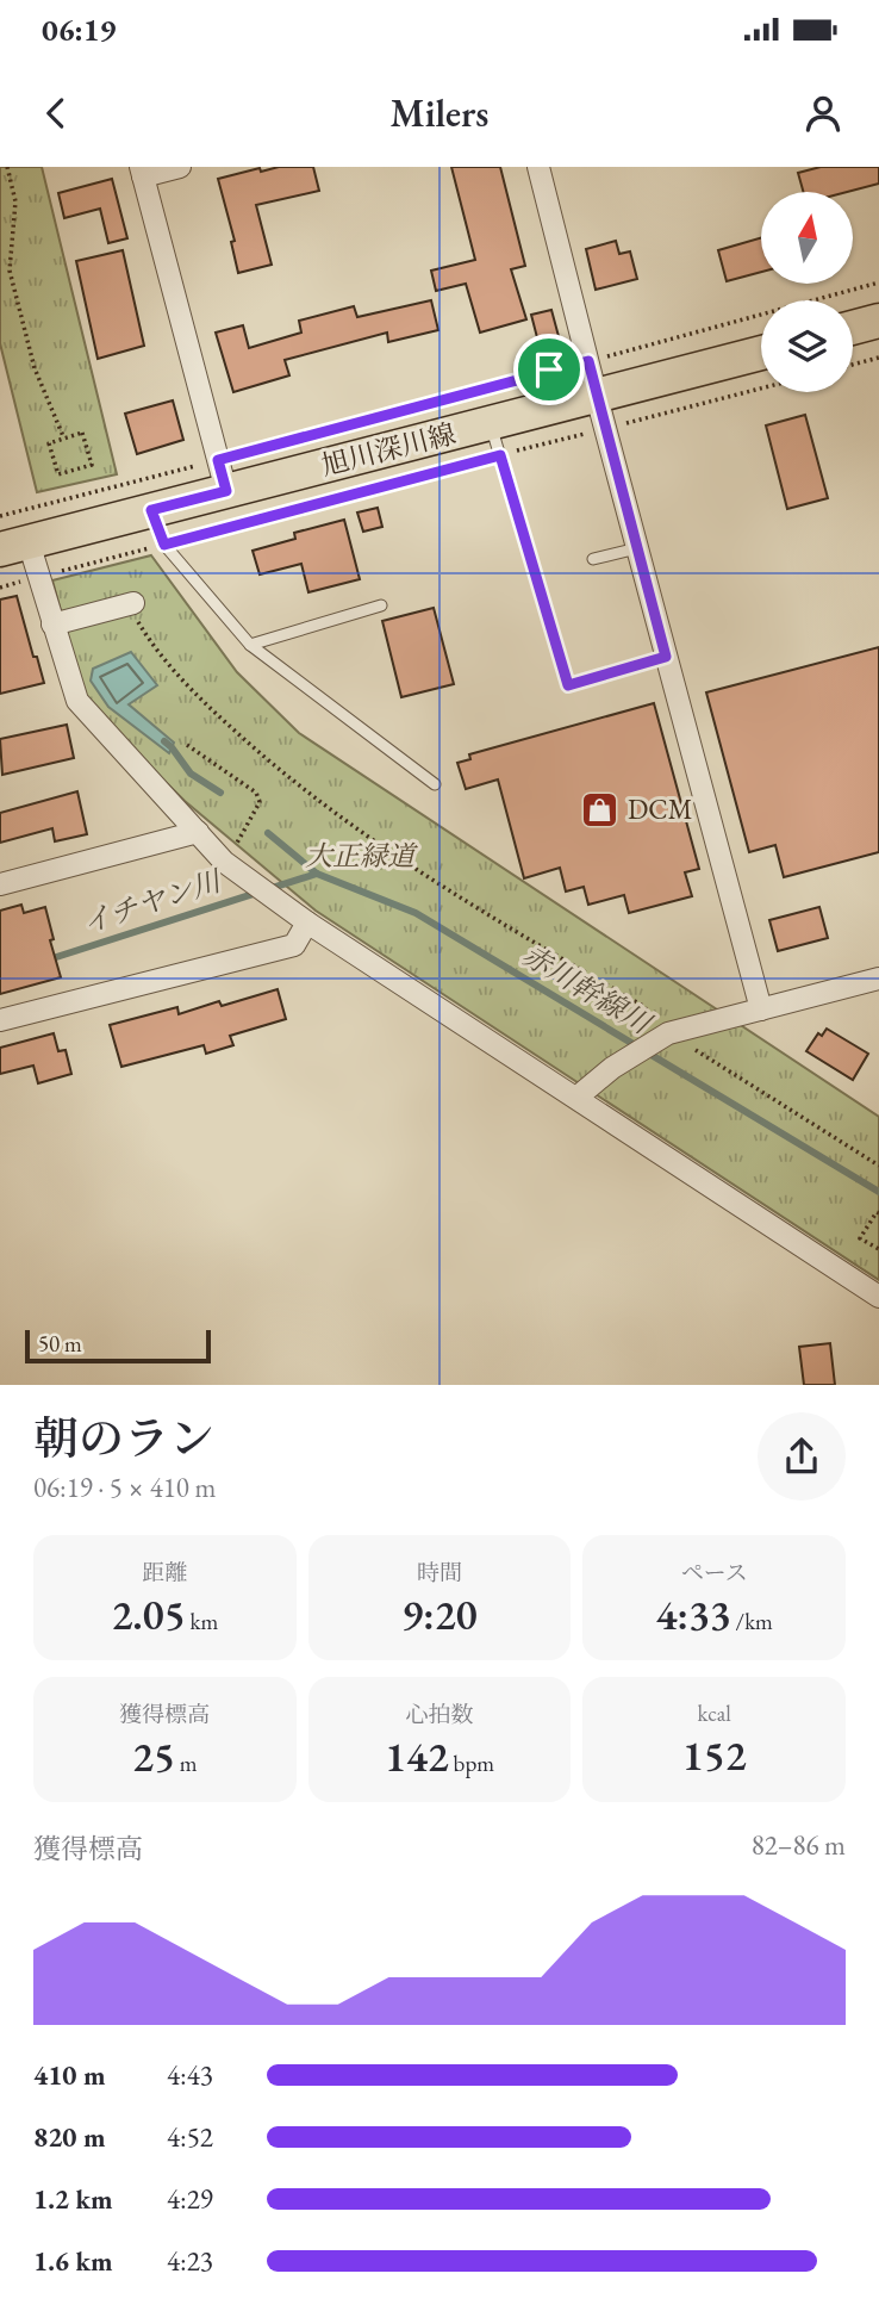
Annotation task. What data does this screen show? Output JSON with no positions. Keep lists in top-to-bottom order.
{
  "streets": {
    "main road": ["旭川深川線"]
  },
  "water": ["イチヤン川", "赤川幹線川"],
  "parks": ["大正緑道"],
  "places": {
    "shop": ["DCM"]
  },
  "scale_bar": "50 m",
  "north": "top",
  "page": {
    "status": "06:19",
    "header": "Milers",
    "scale": "50 m",
    "heading": ["朝のラン", "06:19 · 5 × 410 m"],
    "stats": [
      ["距離", "2.05 km"],
      ["時間", "9:20"],
      ["ペース", "4:33 /km"],
      ["獲得標高", "25 m"],
      ["心拍数", "142 bpm"],
      ["kcal", "152"]
    ],
    "chart": ["獲得標高", "82–86 m"],
    "list": [
      {
        "name": "410 m",
        "note": "4:43"
      },
      {
        "name": "820 m",
        "note": "4:52"
      },
      {
        "name": "1.2 km",
        "note": "4:29"
      },
      {
        "name": "1.6 km",
        "note": "4:23"
      }
    ]
  }
}
